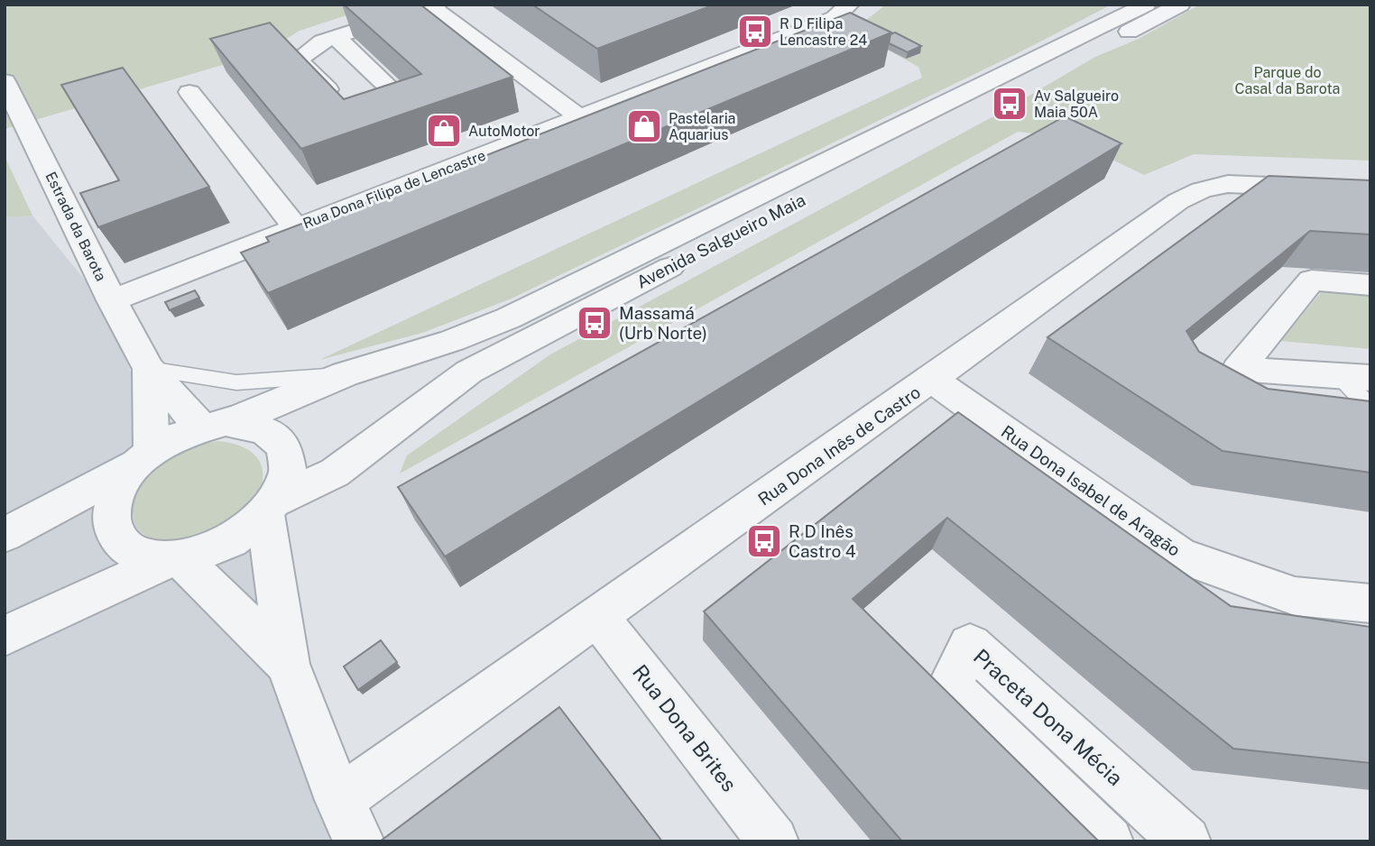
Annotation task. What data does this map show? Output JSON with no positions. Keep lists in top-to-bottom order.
{
  "streets": {
    "street": [
      "Rua Dona Filipa de Lencastre",
      "Estrada da Barota",
      "Avenida Salgueiro Maia",
      "Rua Dona Inês de Castro",
      "Rua Dona Isabel de Aragão",
      "Praceta Dona Mécia",
      "Rua Dona Brites"
    ]
  },
  "crossings": [
    ["Rua Dona Filipa de Lencastre", "Estrada da Barota"],
    ["Estrada da Barota", "Avenida Salgueiro Maia"],
    ["Rua Dona Inês de Castro", "Rua Dona Isabel de Aragão"],
    ["Rua Dona Inês de Castro", "Rua Dona Brites"]
  ],
  "parks": ["Parque do Casal da Barota"],
  "places": {
    "bus stop": [
      "R D Filipa Lencastre 24",
      "Av Salgueiro Maia 50A",
      "Massamá (Urb Norte)",
      "R D Inês Castro 4"
    ],
    "shop": ["Pastelaria Aquarius", "AutoMotor"]
  }
}
